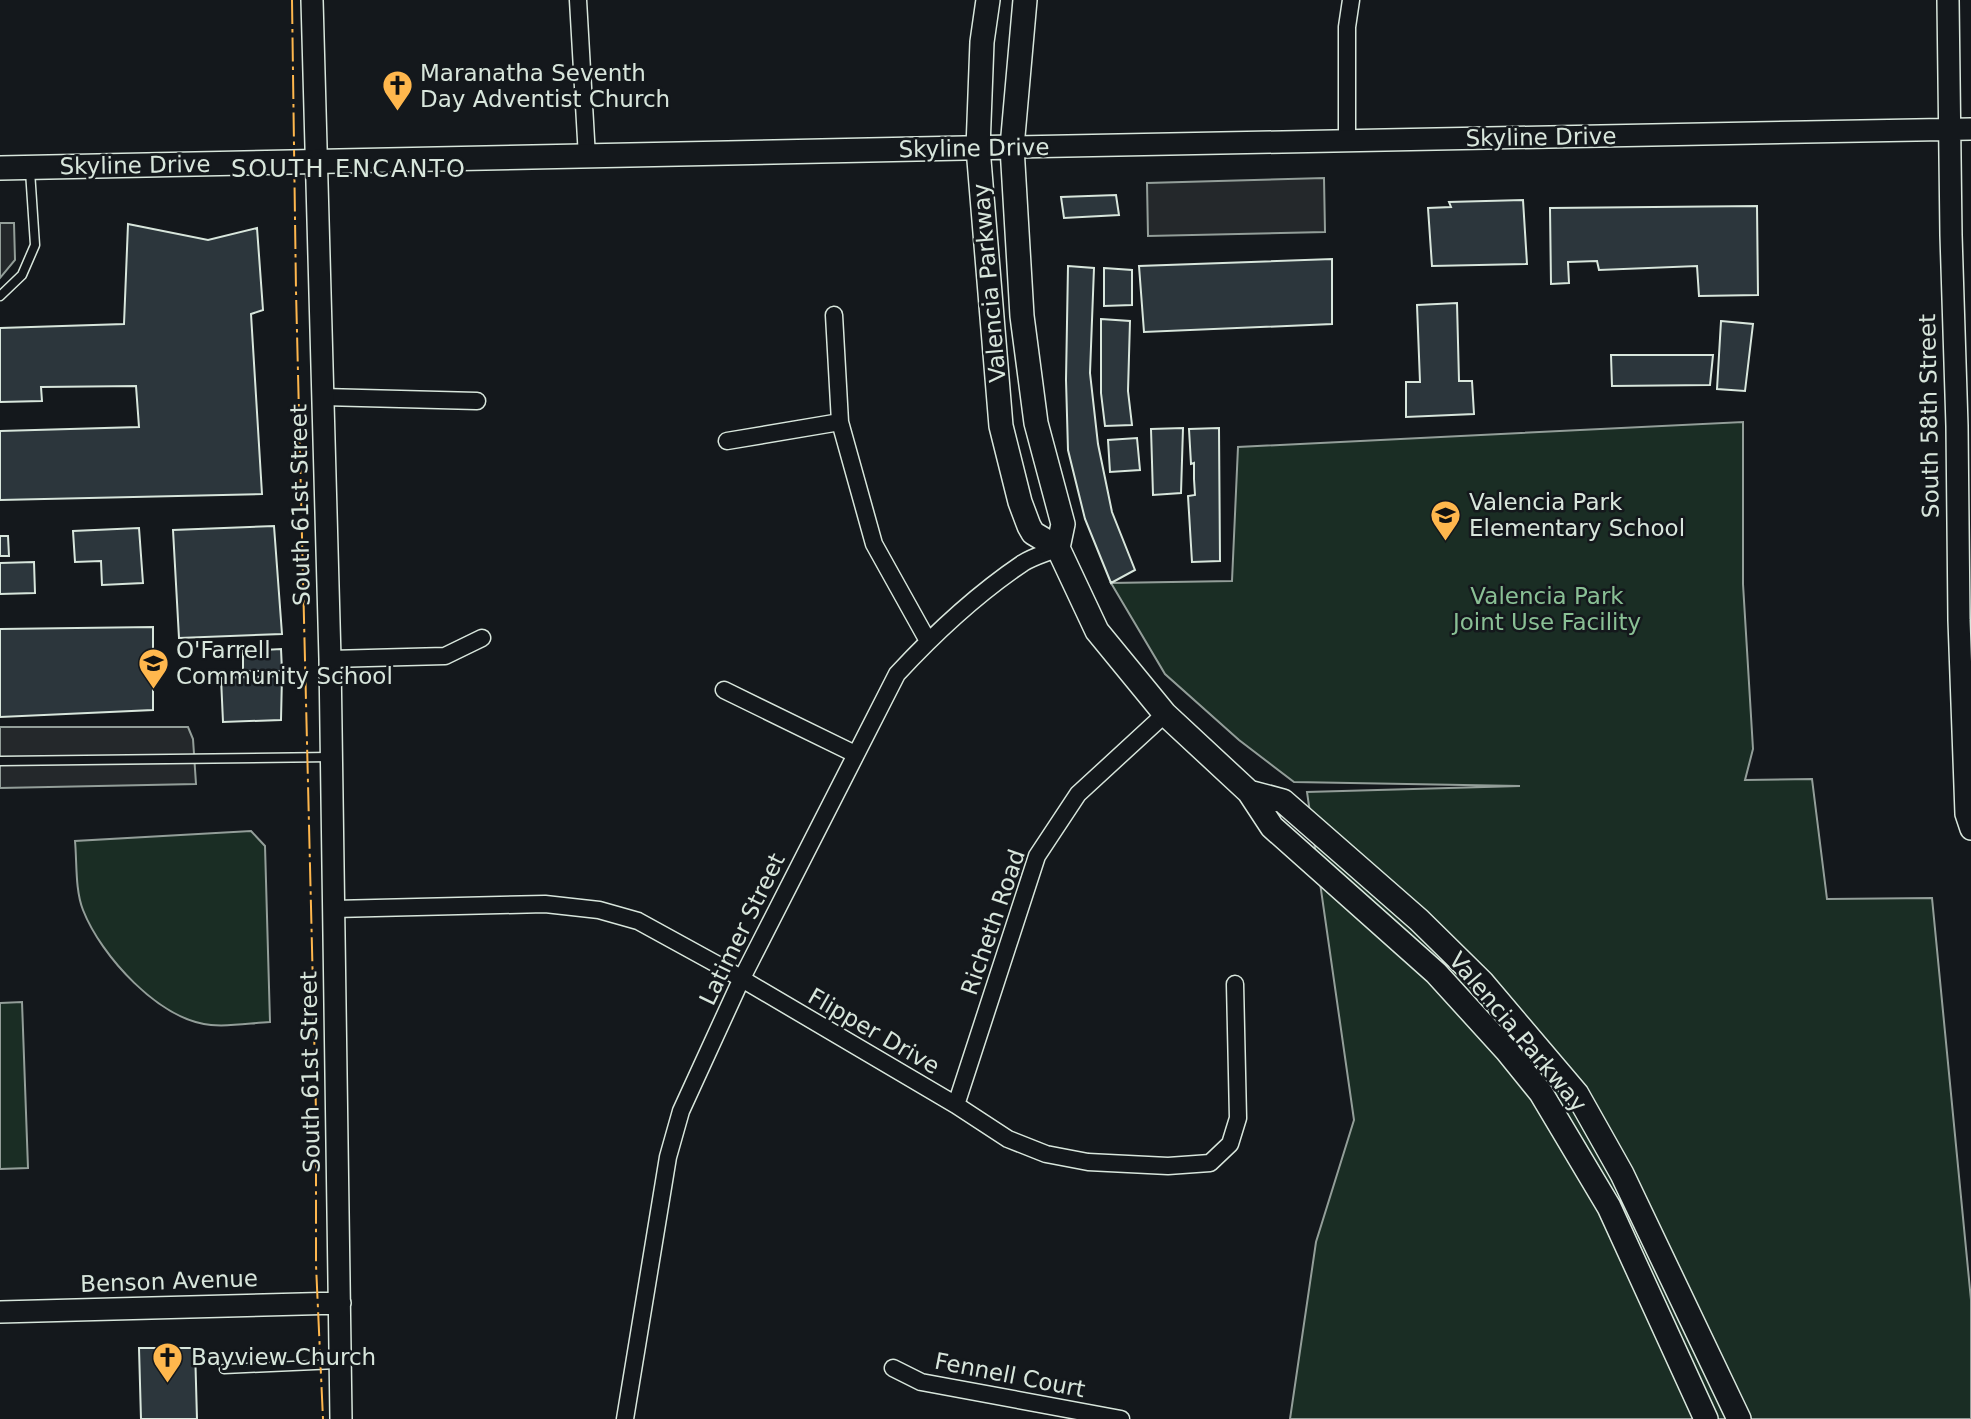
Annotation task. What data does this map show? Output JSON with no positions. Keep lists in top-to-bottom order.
{
  "streets": {
    "main road": ["Skyline Drive", "Valencia Parkway"],
    "street": [
      "South 58th Street",
      "South 61st Street",
      "Richeth Road",
      "Latimer Street",
      "Flipper Drive",
      "Benson Avenue",
      "Fennell Court"
    ]
  },
  "crossings": [
    ["Skyline Drive", "Valencia Parkway"],
    ["Skyline Drive", "South 58th Street"],
    ["Skyline Drive", "South 61st Street"],
    ["Valencia Parkway", "Richeth Road"],
    ["Valencia Parkway", "Latimer Street"],
    ["South 61st Street", "Flipper Drive"],
    ["South 61st Street", "Benson Avenue"],
    ["Richeth Road", "Flipper Drive"],
    ["Latimer Street", "Flipper Drive"]
  ],
  "districts": ["SOUTH ENCANTO"],
  "parks": ["Valencia Park Joint Use Facility"],
  "places": {
    "church": ["Maranatha Seventh Day Adventist Church", "Bayview Church"],
    "school or university": ["Valencia Park Elementary School", "O'Farrell Community School"]
  }
}
